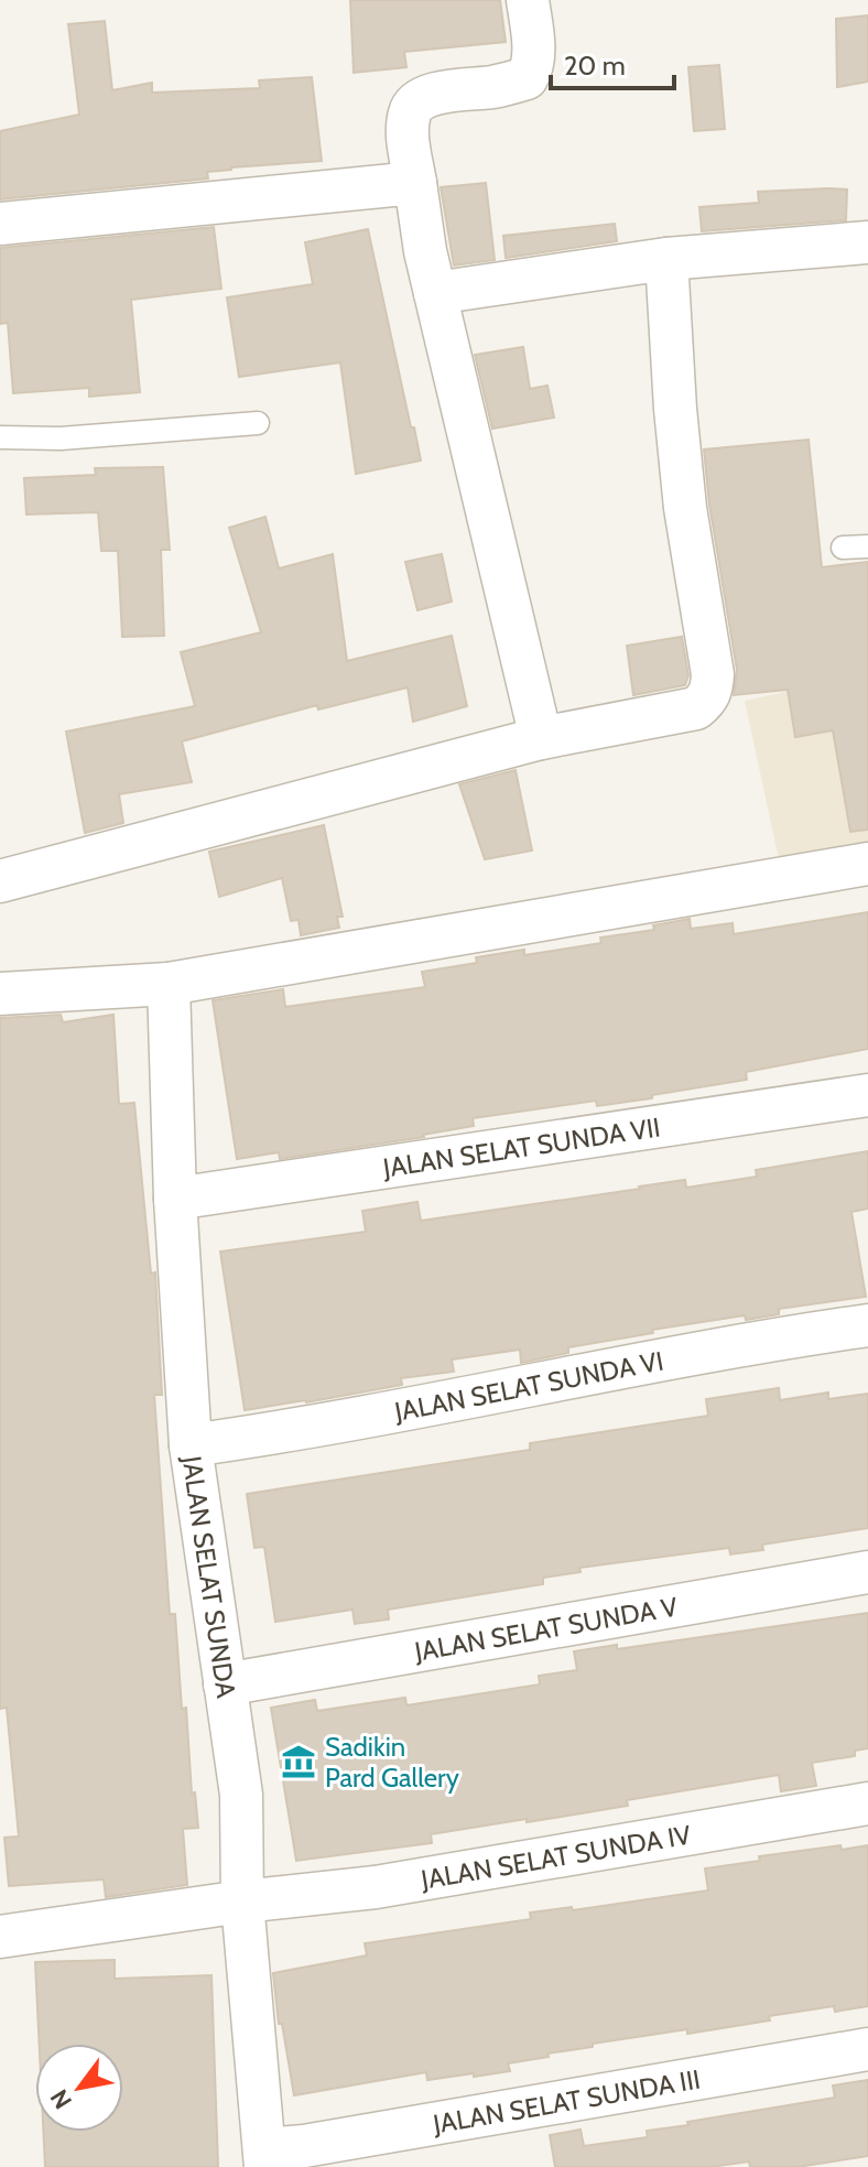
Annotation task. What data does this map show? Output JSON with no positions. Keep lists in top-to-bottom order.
{
  "streets": {
    "street": [
      "JALAN SELAT SUNDA VII",
      "JALAN SELAT SUNDA VI",
      "JALAN SELAT SUNDA",
      "JALAN SELAT SUNDA V",
      "JALAN SELAT SUNDA IV",
      "JALAN SELAT SUNDA III"
    ]
  },
  "crossings": [
    ["JALAN SELAT SUNDA VII", "JALAN SELAT SUNDA"],
    ["JALAN SELAT SUNDA VI", "JALAN SELAT SUNDA"],
    ["JALAN SELAT SUNDA", "JALAN SELAT SUNDA V"],
    ["JALAN SELAT SUNDA", "JALAN SELAT SUNDA IV"],
    ["JALAN SELAT SUNDA", "JALAN SELAT SUNDA III"]
  ],
  "places": {
    "museum": ["Sadikin Pard Gallery"]
  },
  "scale_bar": "20 m",
  "north": "bottom left"
}
